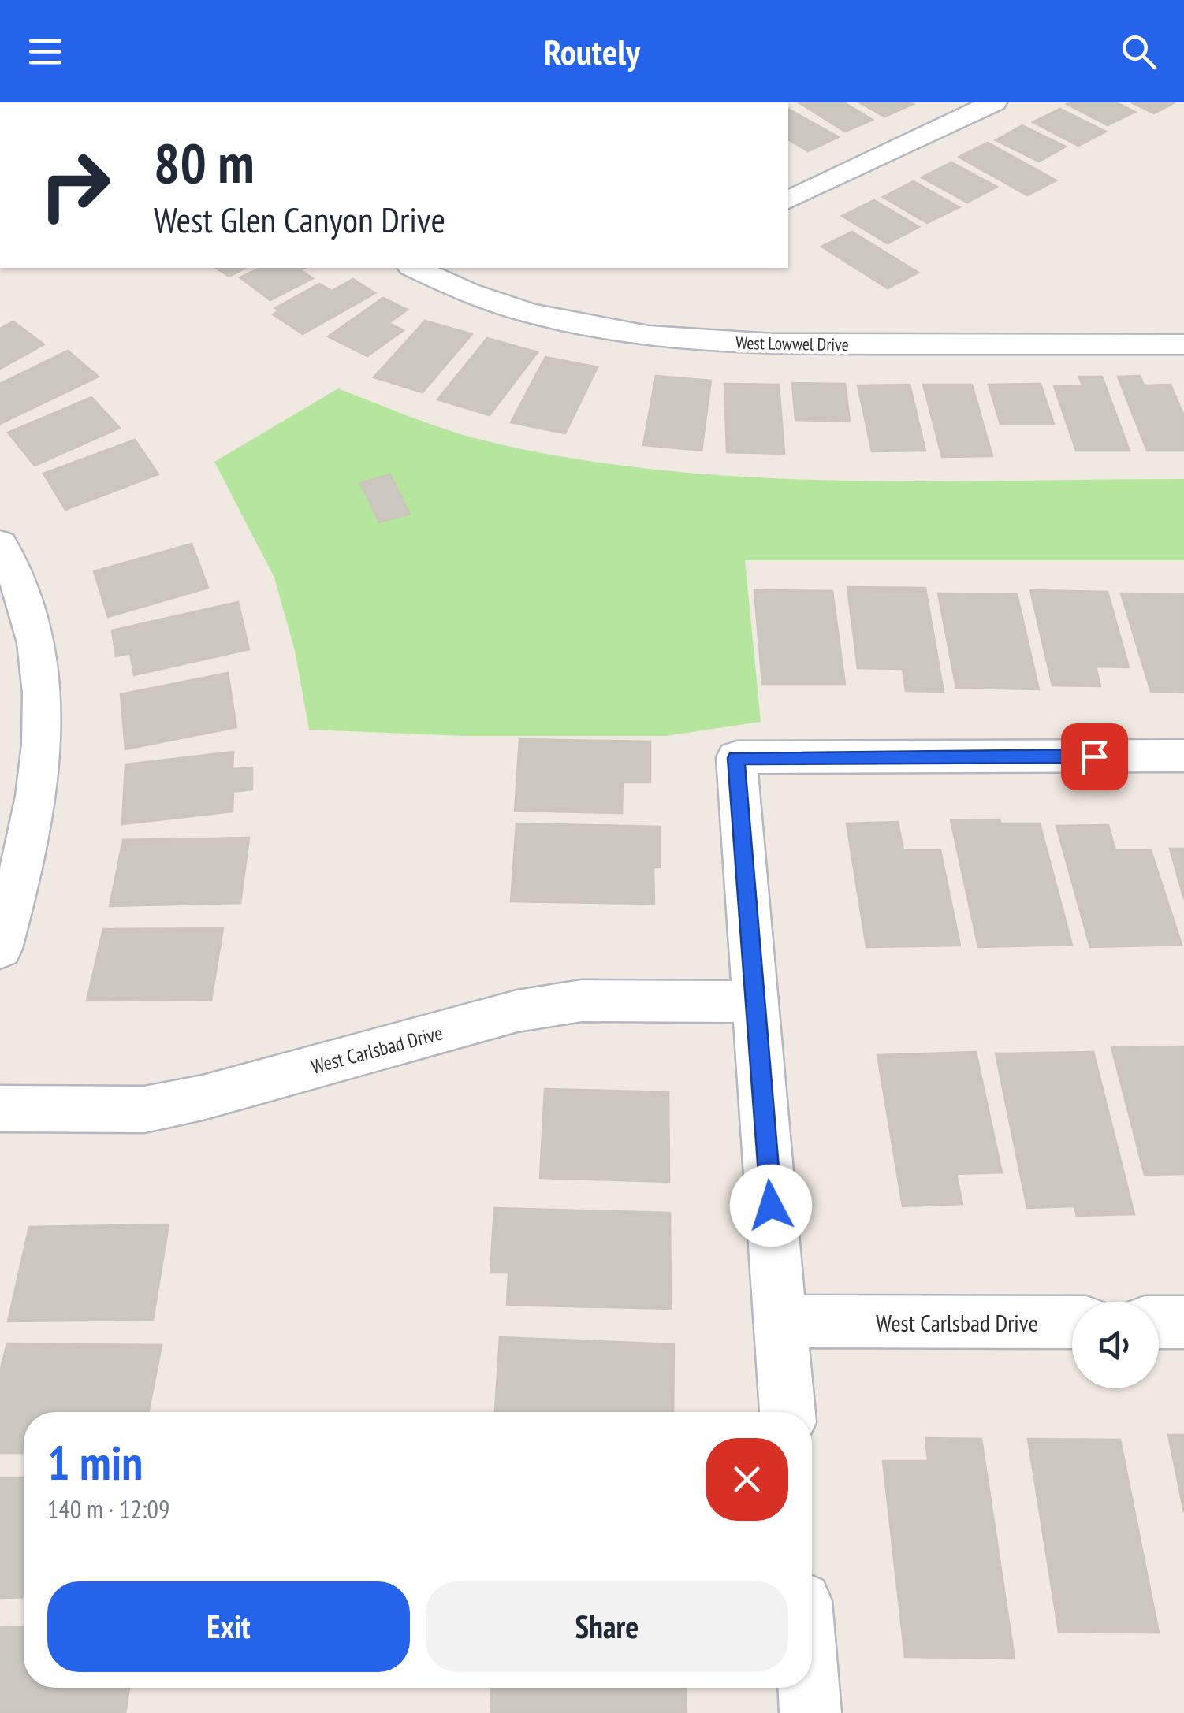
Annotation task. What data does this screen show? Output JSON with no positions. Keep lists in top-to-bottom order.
{
  "streets": {
    "street": ["West Lowwel Drive", "West Carlsbad Drive"]
  },
  "page": {
    "header": "Routely",
    "turn": ["80 m", "West Glen Canyon Drive"],
    "heading": ["1 min", "140 m · 12:09"],
    "buttons": ["Exit", "Share"]
  }
}
